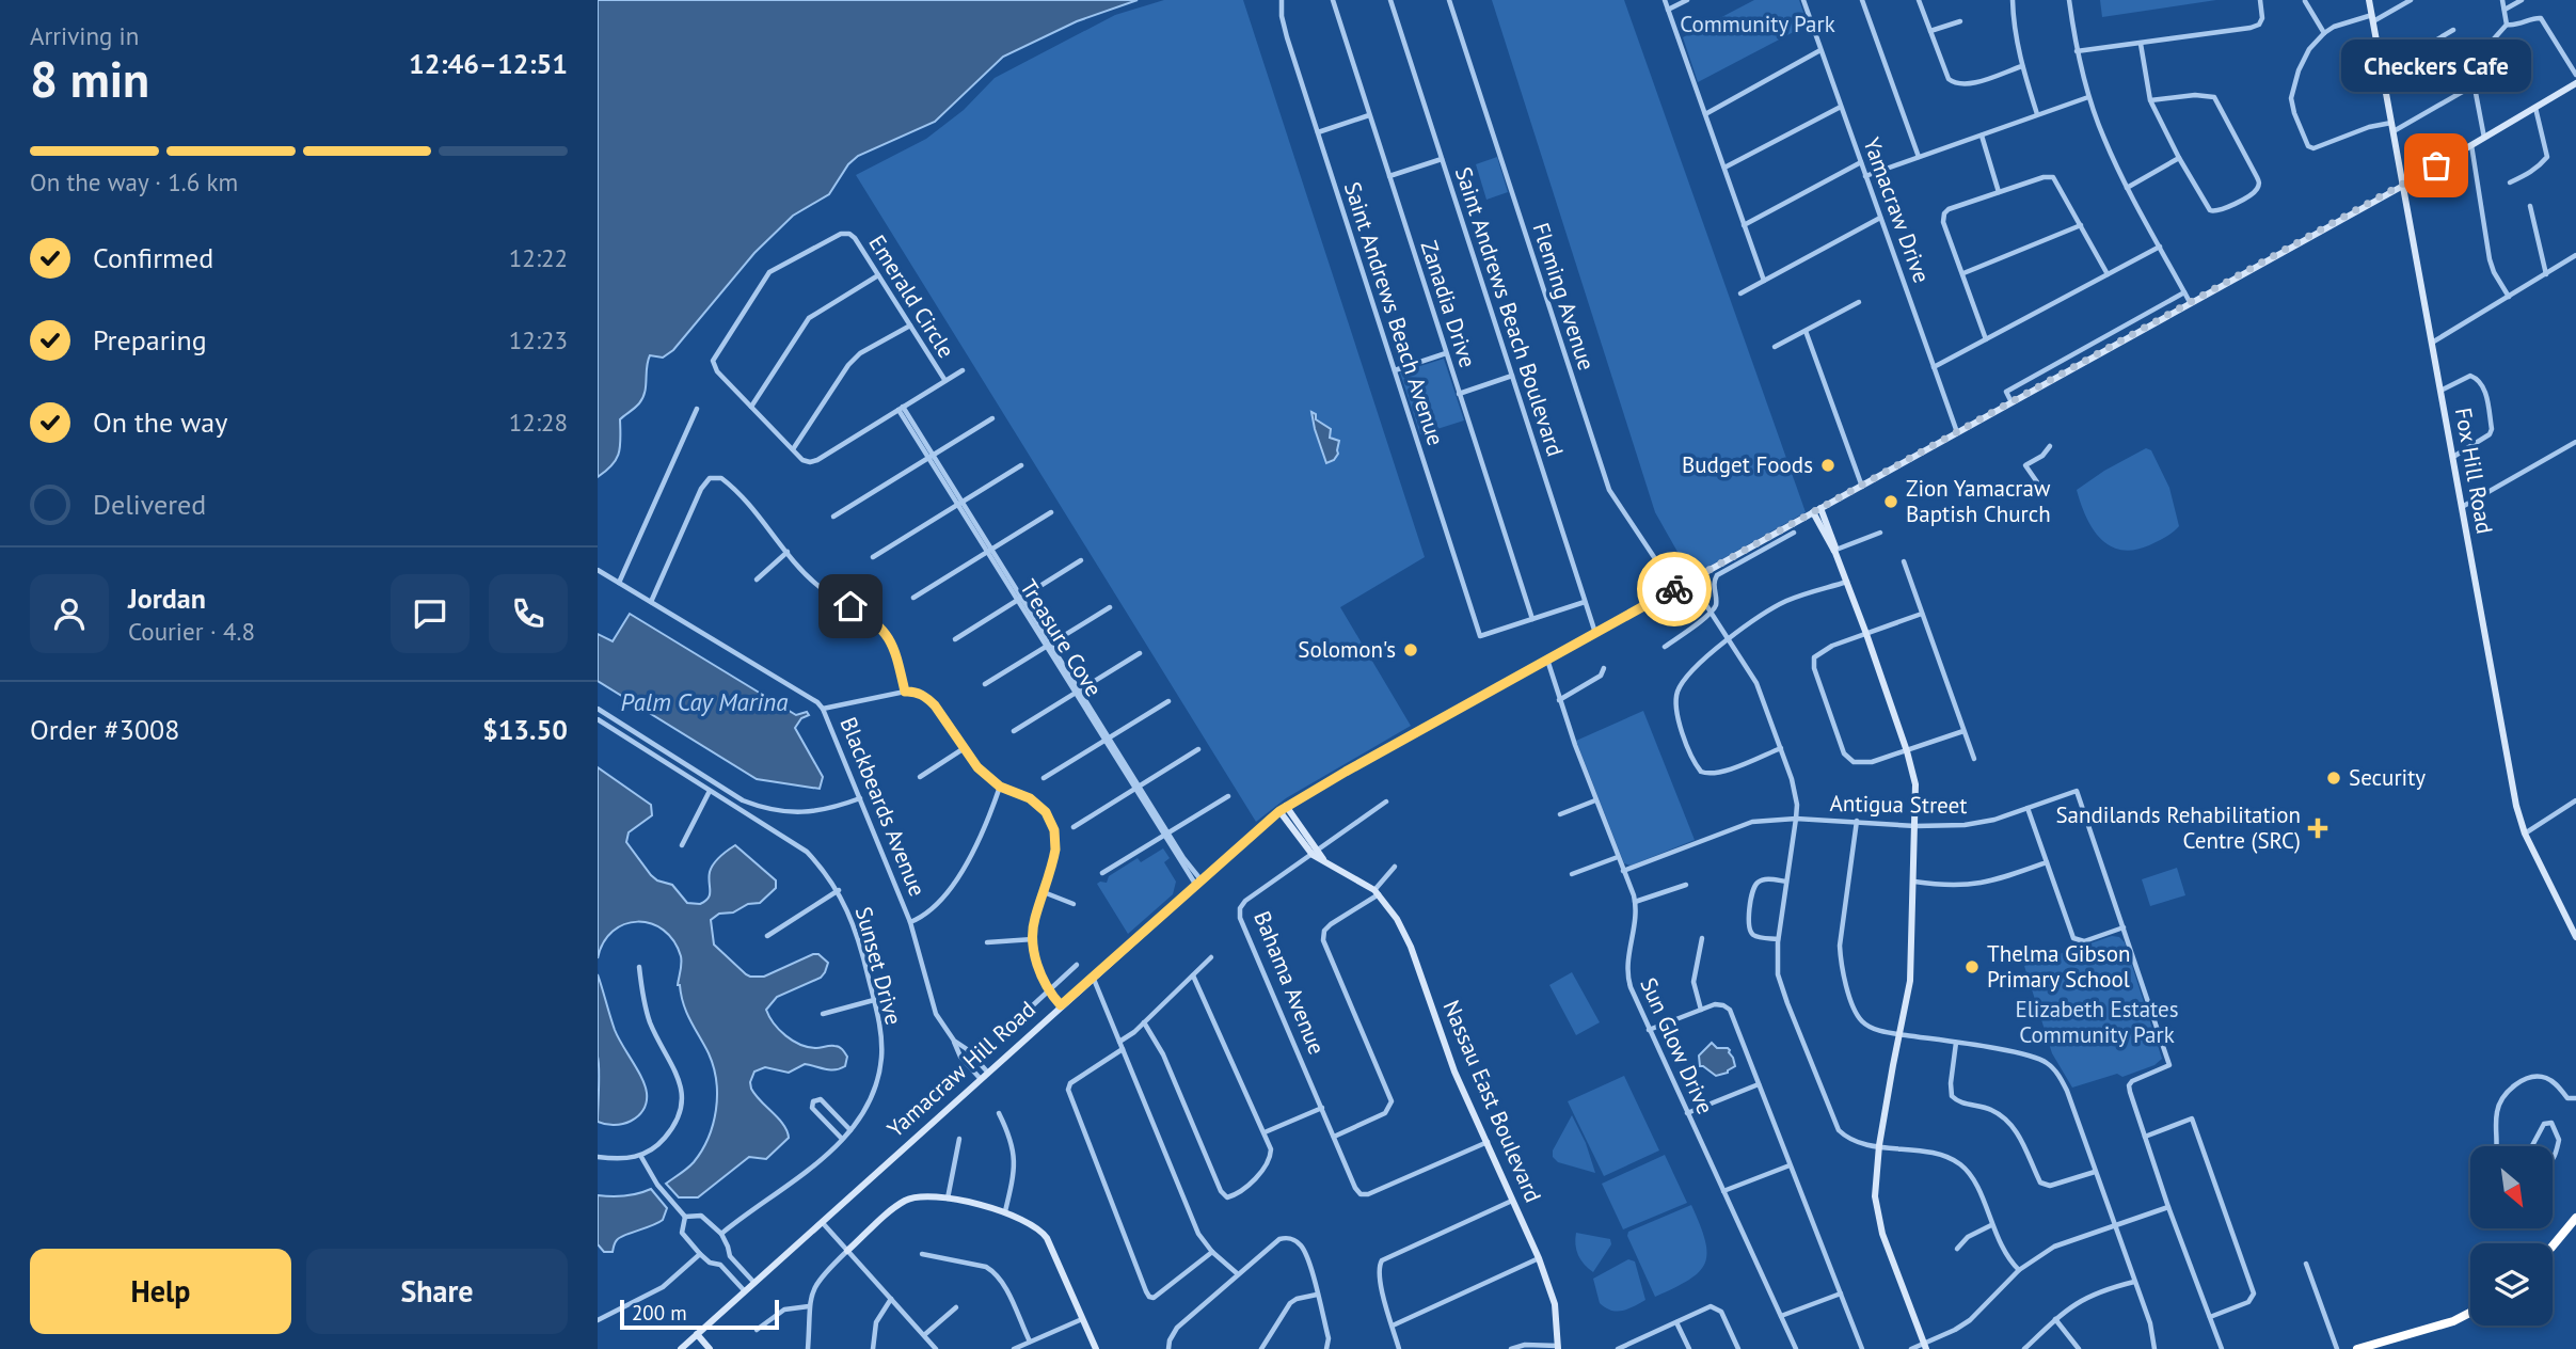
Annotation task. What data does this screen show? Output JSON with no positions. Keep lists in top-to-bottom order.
{
  "streets": {
    "main road": ["Fox Hill Road", "Yamacraw Hill Road", "Nassau East Boulevard"],
    "street": [
      "Yamacraw Drive",
      "Emerald Circle",
      "Fleming Avenue",
      "Zanadia Drive",
      "Saint Andrews Beach Boulevard",
      "Saint Andrews Beach Avenue",
      "Treasure Cove",
      "Antigua Street",
      "Blackbeards Avenue",
      "Sunset Drive",
      "Bahama Avenue",
      "Sun Glow Drive"
    ]
  },
  "crossings": [
    ["Yamacraw Drive", "Yamacraw Hill Road"],
    ["Emerald Circle", "Treasure Cove"],
    ["Fleming Avenue", "Yamacraw Hill Road"],
    ["Zanadia Drive", "Saint Andrews Beach Avenue"],
    ["Saint Andrews Beach Boulevard", "Yamacraw Hill Road"],
    ["Fox Hill Road", "Yamacraw Hill Road"],
    ["Treasure Cove", "Yamacraw Hill Road"],
    ["Antigua Street", "Sun Glow Drive"],
    ["Blackbeards Avenue", "Yamacraw Hill Road"],
    ["Bahama Avenue", "Nassau East Boulevard"],
    ["Sun Glow Drive", "Yamacraw Hill Road"],
    ["Yamacraw Hill Road", "Nassau East Boulevard"]
  ],
  "water": ["Palm Cay Marina"],
  "parks": ["Community Park", "Elizabeth Estates Community Park"],
  "places": {
    "other": [
      "Checkers Cafe",
      "Budget Foods",
      "Zion Yamacraw Baptish Church",
      "Solomon's",
      "Security",
      "Thelma Gibson Primary School"
    ],
    "health": ["Sandilands Rehabilitation Centre (SRC)"]
  },
  "scale_bar": "200 m",
  "north": "bottom right",
  "page": {
    "heading": ["8 min", "Arriving in", "12:46–12:51"],
    "panel": [
      "Jordan",
      "Courier · 4.8",
      "Order #3008",
      "$13.50"
    ],
    "bubble": "Checkers Cafe",
    "bar": "On the way · 1.6 km",
    "list": [
      ["Confirmed", "12:22"],
      ["Preparing", "12:23"],
      ["On the way", "12:28"],
      "Delivered"
    ],
    "buttons": ["Help", "Share"],
    "scale": "200 m"
  }
}
